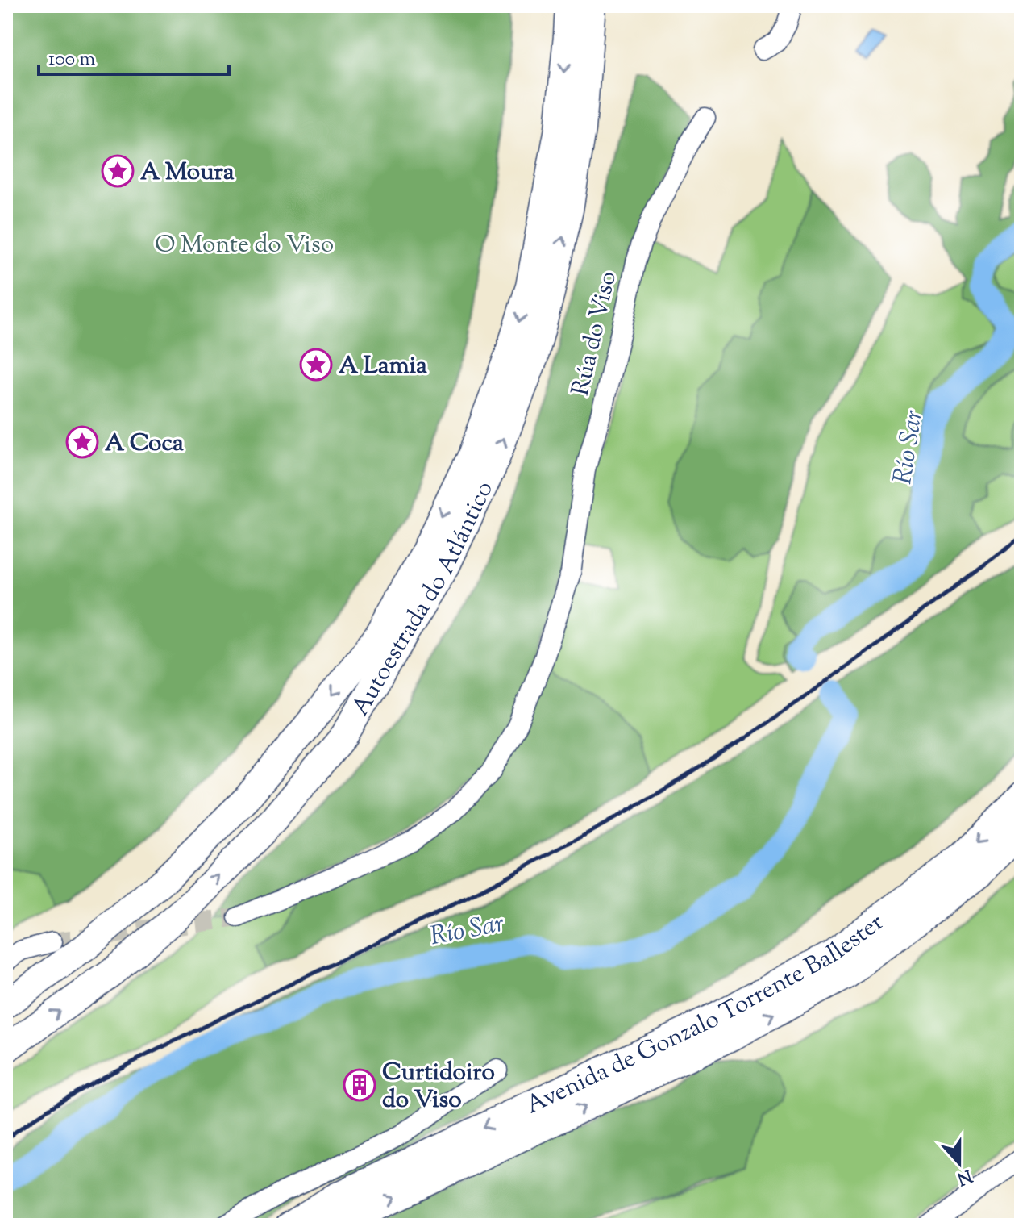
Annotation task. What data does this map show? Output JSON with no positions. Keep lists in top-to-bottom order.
{
  "streets": {
    "highway": ["Autoestrada do Atlántico", "Avenida de Gonzalo Torrente Ballester"],
    "street": ["Rúa do Viso"]
  },
  "water": ["Río Sar"],
  "parks": ["O Monte do Viso"],
  "places": {
    "place": ["A Moura", "A Lamia", "A Coca"],
    "building": ["Curtidoiro do Viso"]
  },
  "scale_bar": "100 m",
  "north": "bottom"
}
